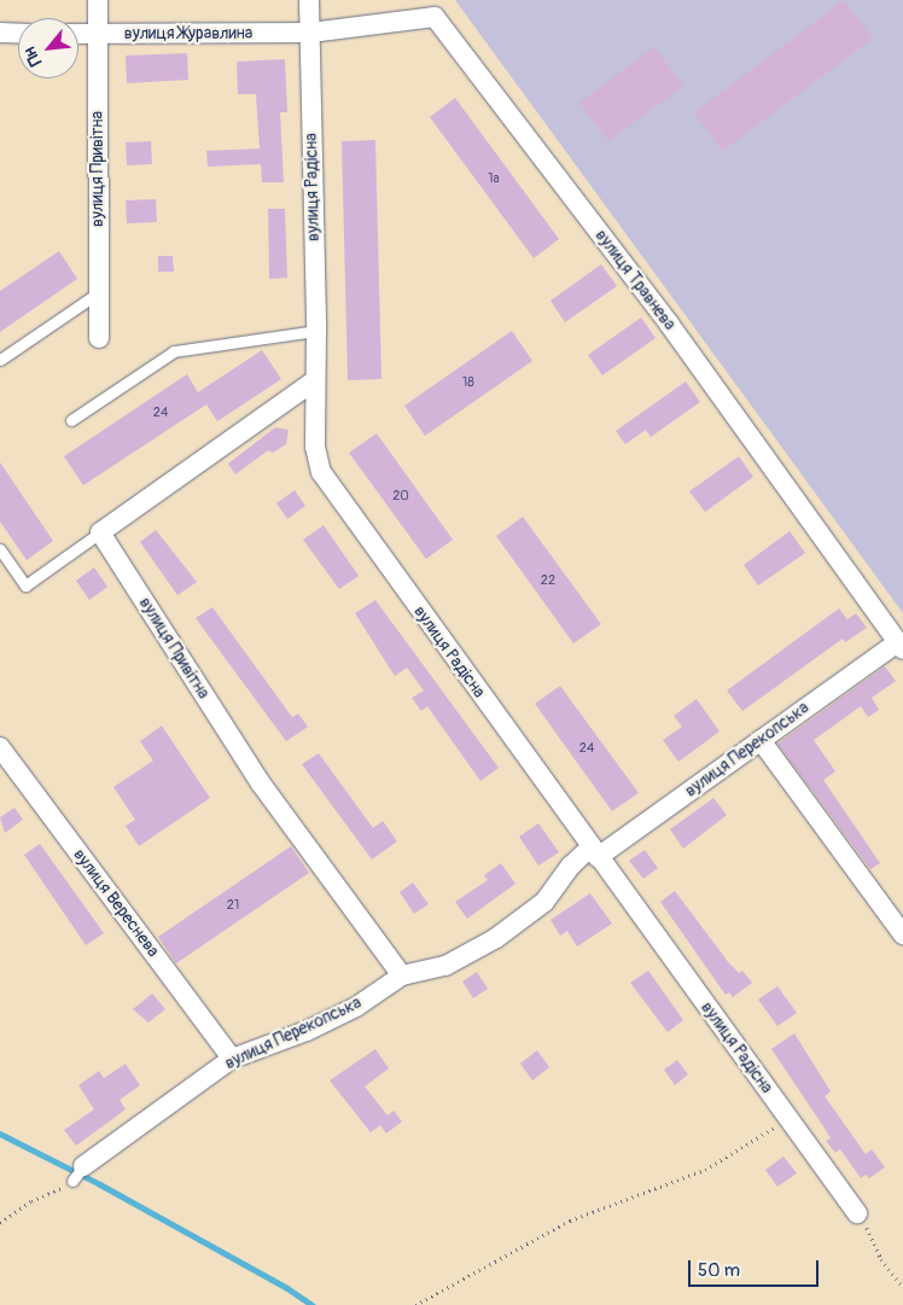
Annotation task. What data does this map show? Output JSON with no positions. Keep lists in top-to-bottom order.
{
  "streets": {
    "street": [
      "вулиця Журавлина",
      "вулиця Привітна",
      "вулиця Радісна",
      "вулиця Травнева",
      "вулиця Перекопська",
      "вулиця Вереснева"
    ]
  },
  "crossings": [
    ["вулиця Журавлина", "вулиця Привітна"],
    ["вулиця Журавлина", "вулиця Радісна"],
    ["вулиця Журавлина", "вулиця Травнева"],
    ["вулиця Привітна", "вулиця Перекопська"],
    ["вулиця Радісна", "вулиця Травнева"],
    ["вулиця Радісна", "вулиця Перекопська"],
    ["вулиця Травнева", "вулиця Перекопська"],
    ["вулиця Перекопська", "вулиця Вереснева"]
  ],
  "house_numbers": [
    "1а",
    "18",
    "24",
    "20",
    "22",
    "24",
    "21"
  ],
  "scale_bar": "50 m",
  "north": "bottom left"
}
